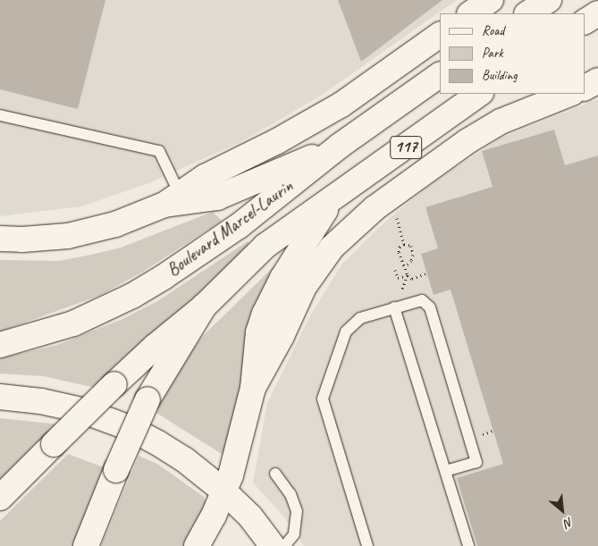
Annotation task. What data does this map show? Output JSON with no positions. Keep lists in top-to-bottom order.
{
  "streets": {
    "main road": ["117", "Boulevard Marcel-Laurin"]
  },
  "legend": ["Road", "Park", "Building"],
  "north": "bottom right"
}
